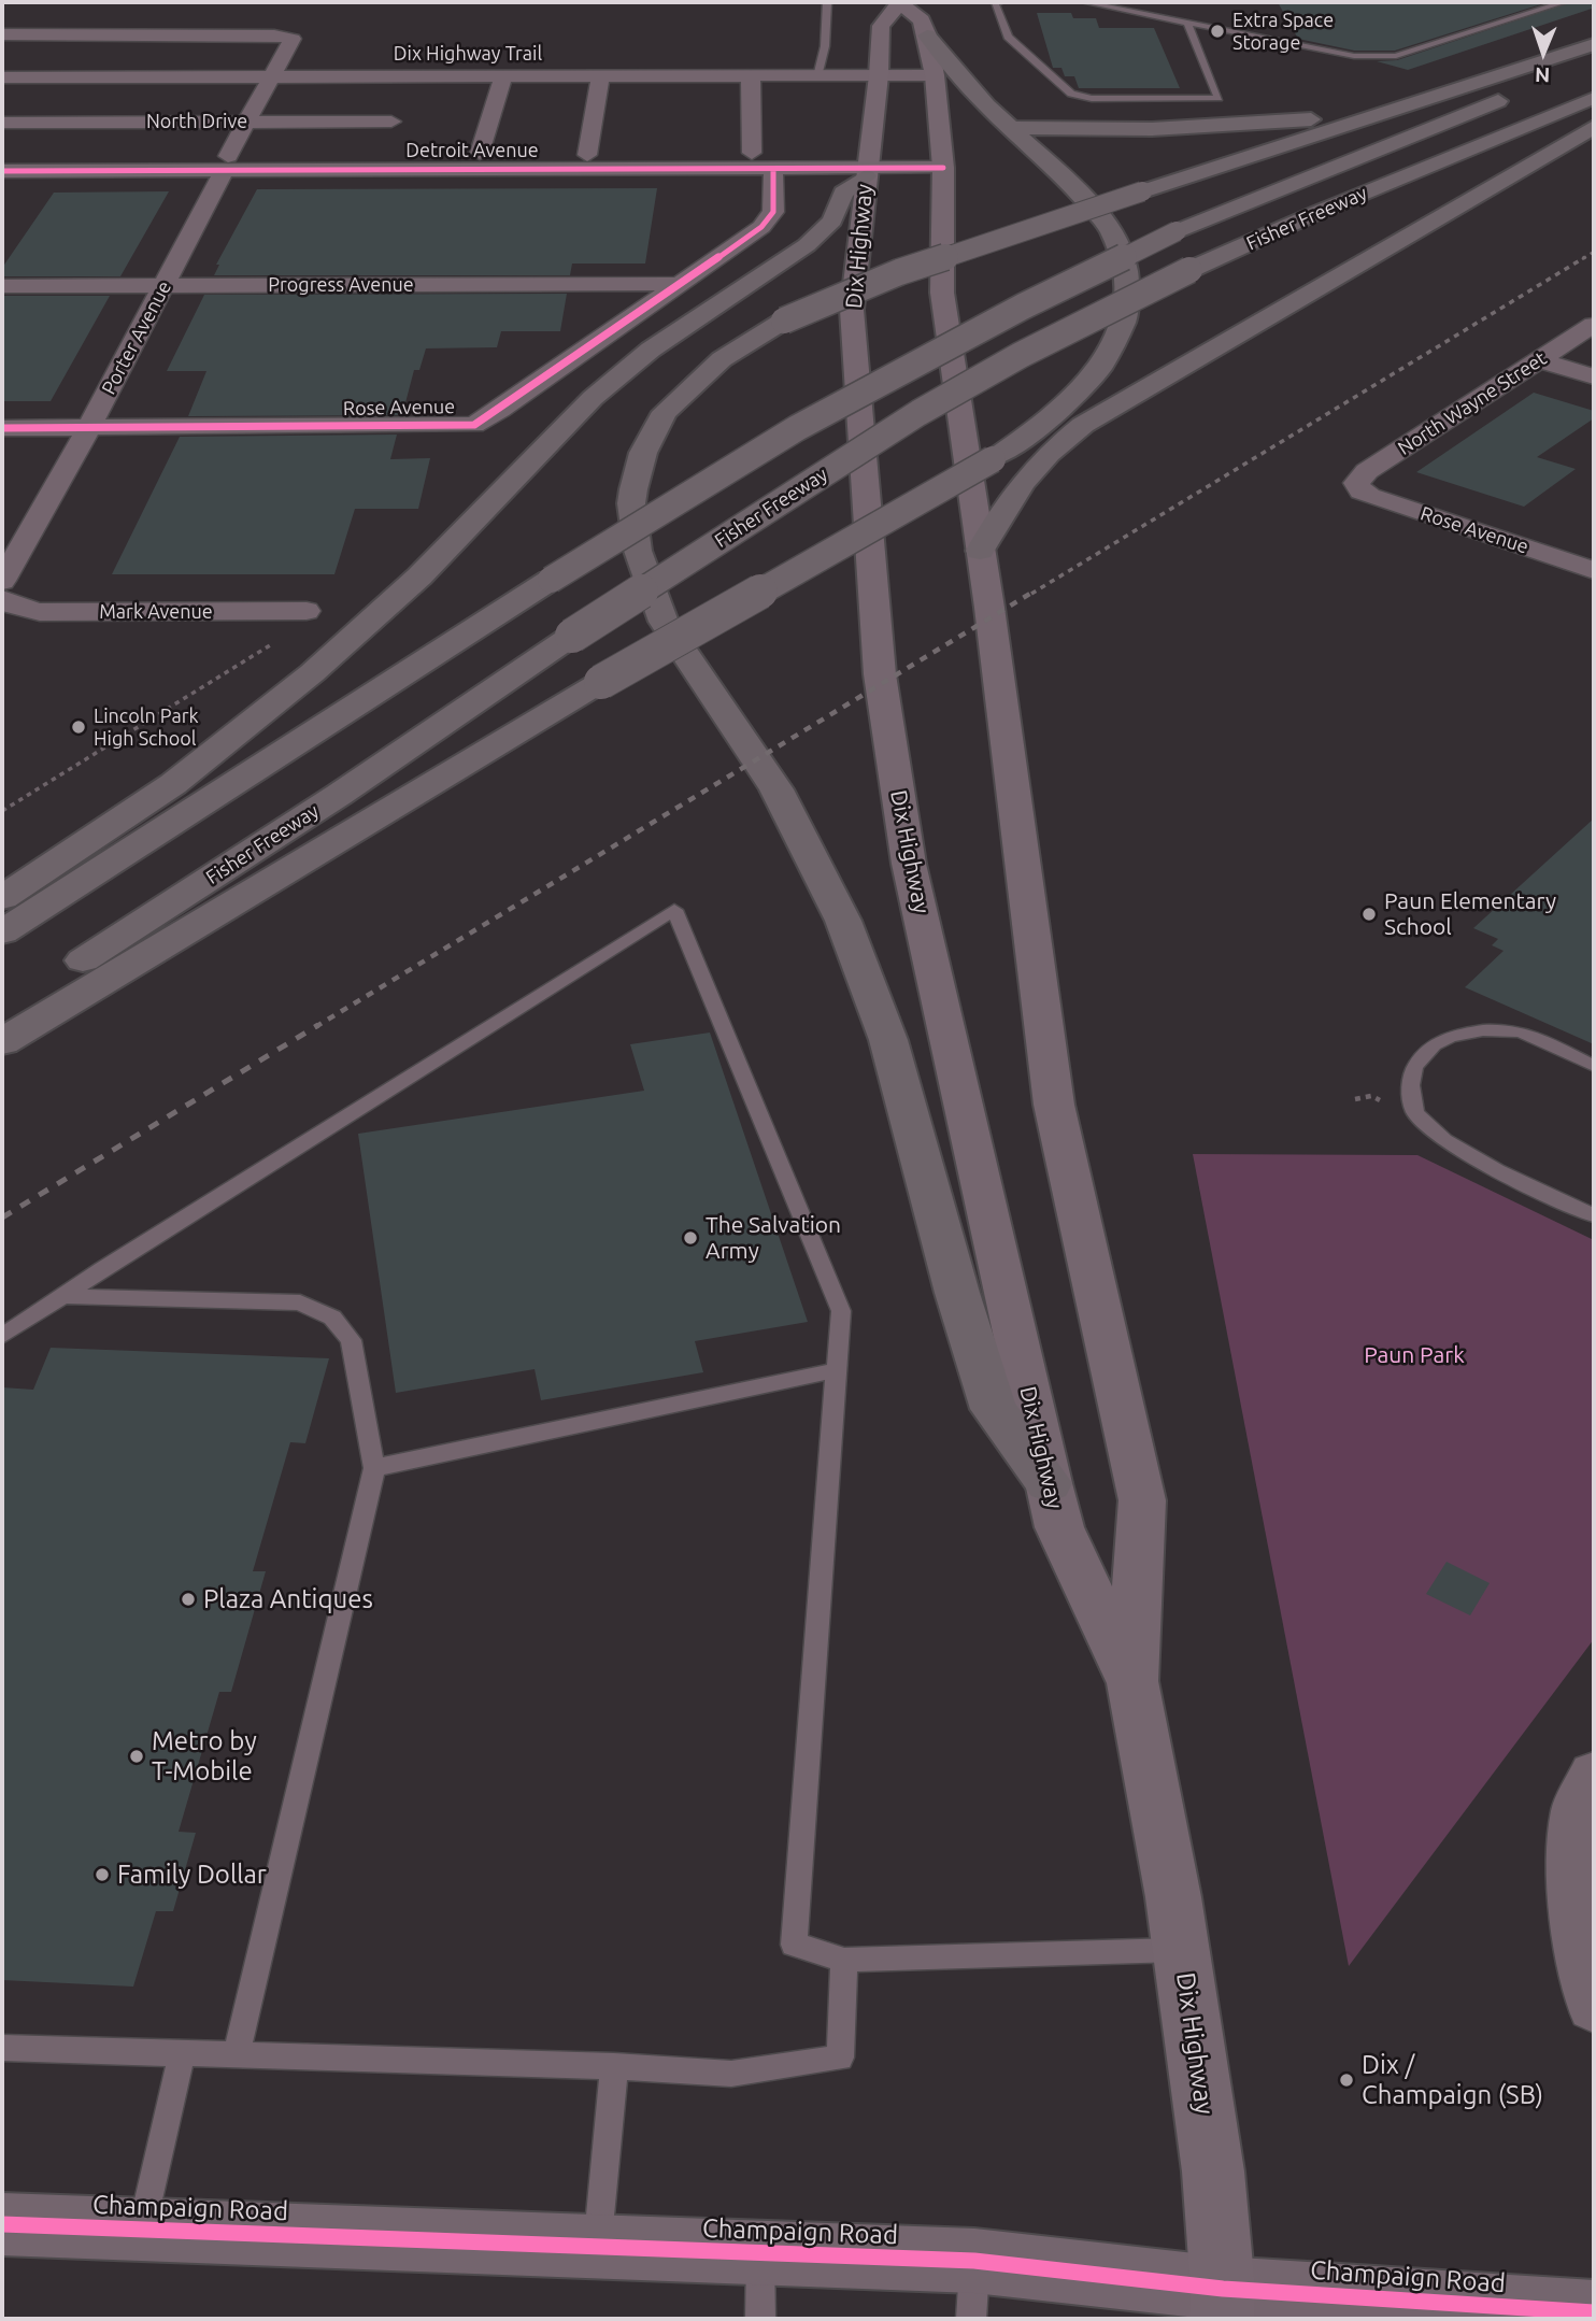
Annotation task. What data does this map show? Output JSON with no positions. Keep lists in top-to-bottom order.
{
  "streets": {
    "highway": ["Fisher Freeway"],
    "main road": ["Dix Highway"],
    "street": [
      "Dix Highway Trail",
      "North Drive",
      "Detroit Avenue",
      "Progress Avenue",
      "Porter Avenue",
      "North Wayne Street",
      "Rose Avenue",
      "Mark Avenue",
      "Champaign Road"
    ]
  },
  "crossings": [
    ["Dix Highway Trail", "Dix Highway"],
    ["Dix Highway Trail", "Porter Avenue"],
    ["North Drive", "Porter Avenue"],
    ["Detroit Avenue", "Dix Highway"],
    ["Detroit Avenue", "Porter Avenue"],
    ["Detroit Avenue", "Rose Avenue"],
    ["Dix Highway", "Champaign Road"],
    ["Progress Avenue", "Porter Avenue"],
    ["Progress Avenue", "Rose Avenue"],
    ["Porter Avenue", "Rose Avenue"],
    ["Porter Avenue", "Mark Avenue"],
    ["North Wayne Street", "Rose Avenue"]
  ],
  "parks": ["Paun Park"],
  "places": [
    "Extra Space Storage",
    "Lincoln Park High School",
    "Paun Elementary School",
    "The Salvation Army",
    "Plaza Antiques",
    "Metro by T-Mobile",
    "Family Dollar",
    "Dix / Champaign (SB)"
  ],
  "north": "bottom"
}
